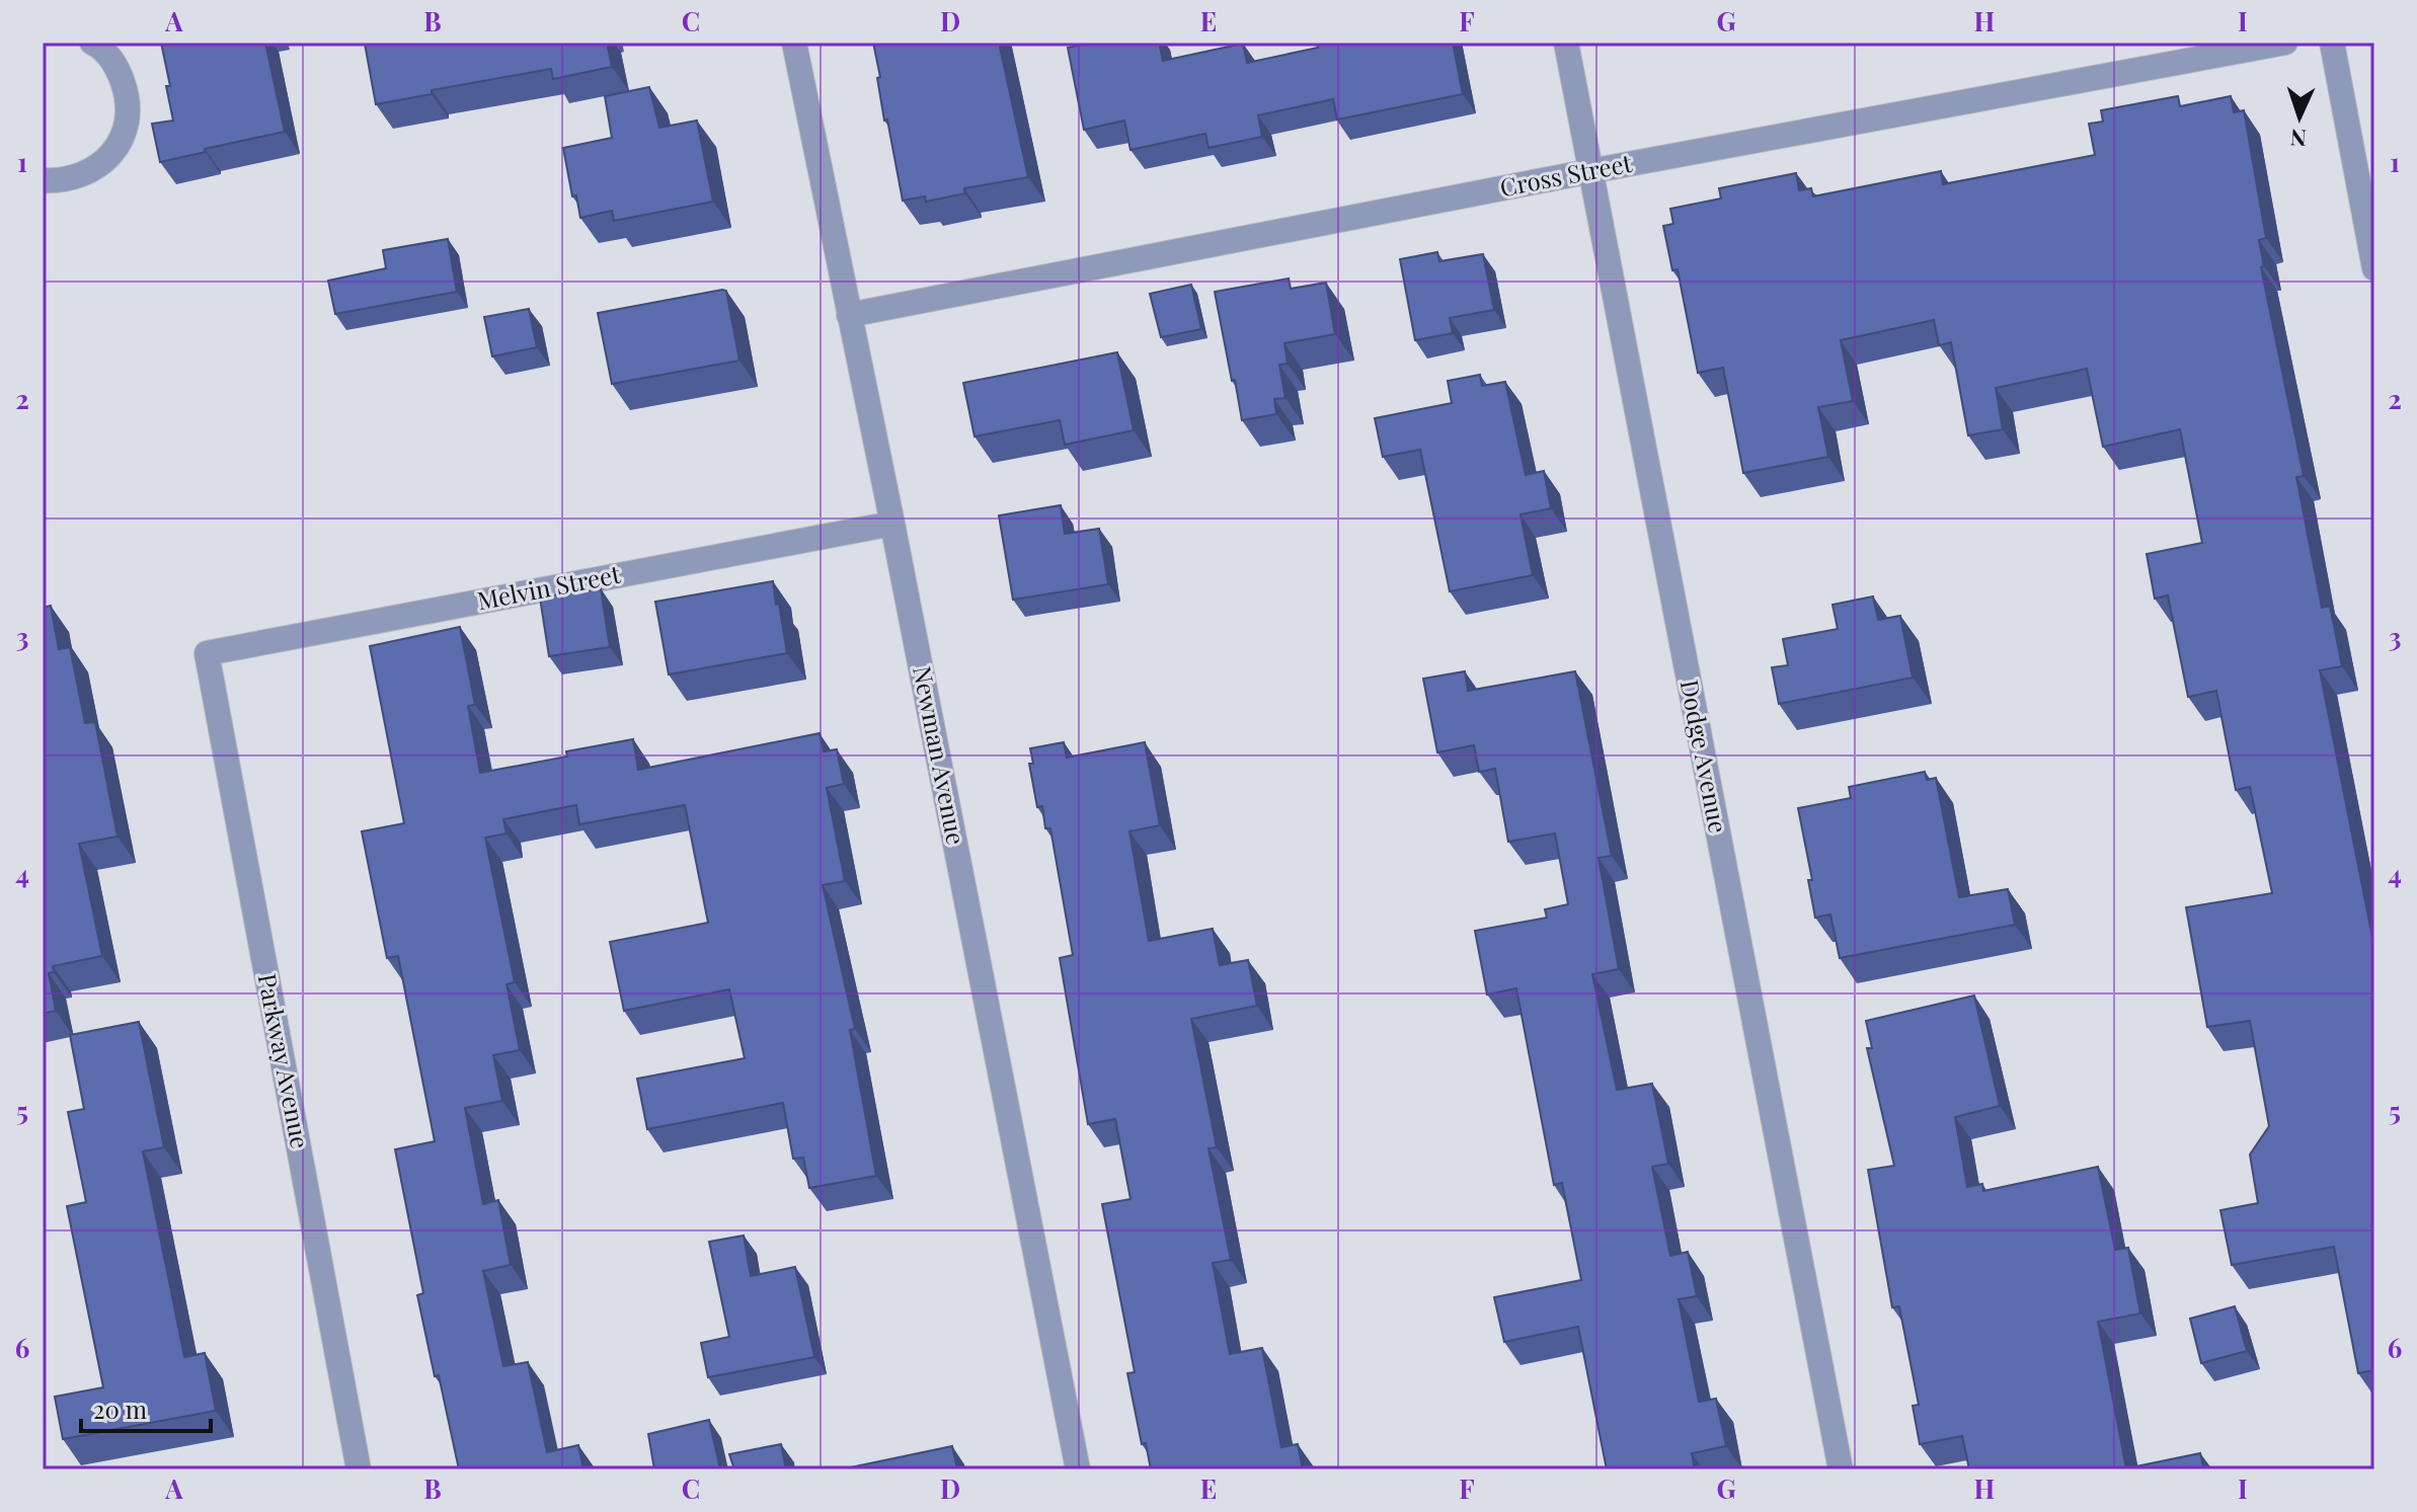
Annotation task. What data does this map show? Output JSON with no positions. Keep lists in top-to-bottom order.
{
  "streets": {
    "street": [
      "Cross Street",
      "Melvin Street",
      "Newman Avenue",
      "Dodge Avenue",
      "Parkway Avenue"
    ]
  },
  "crossings": [
    ["Cross Street", "Newman Avenue"],
    ["Cross Street", "Dodge Avenue"],
    ["Melvin Street", "Newman Avenue"],
    ["Melvin Street", "Parkway Avenue"]
  ],
  "scale_bar": "20 m",
  "north": "bottom",
  "grid": {
    "columns": [
      "A",
      "B",
      "C",
      "D",
      "E",
      "F",
      "G",
      "H",
      "I"
    ],
    "rows": [
      "1",
      "2",
      "3",
      "4",
      "5",
      "6"
    ]
  }
}
